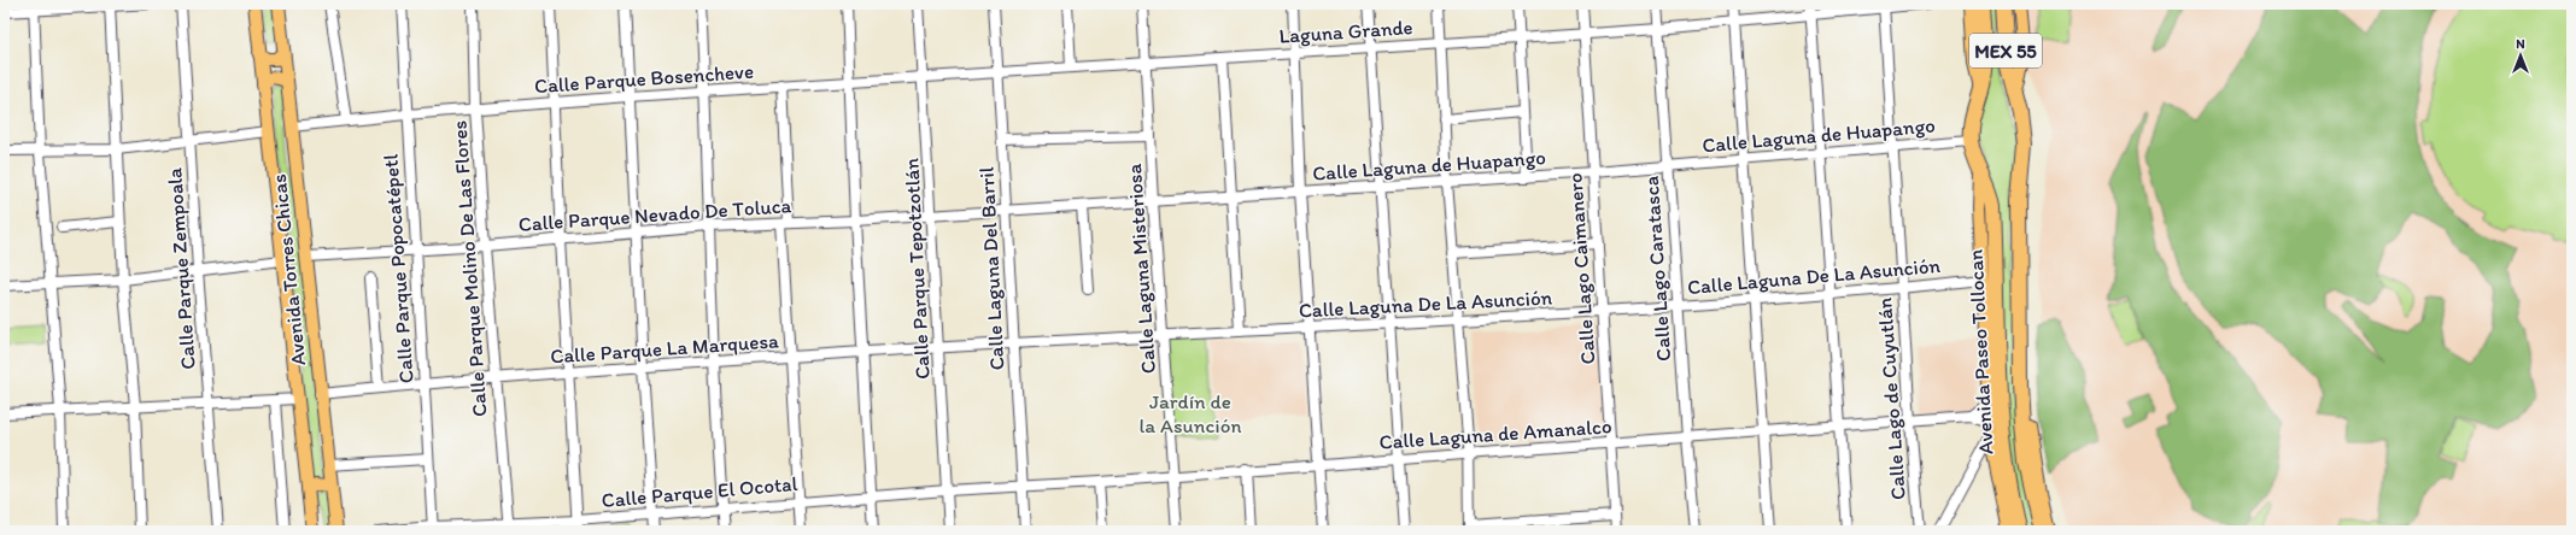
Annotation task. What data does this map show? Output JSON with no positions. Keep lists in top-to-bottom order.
{
  "streets": {
    "highway": ["MEX 55", "Avenida Paseo Tollocan"],
    "main road": ["Avenida Torres Chicas"],
    "street": [
      "Laguna Grande",
      "Calle Parque Bosencheve",
      "Calle Laguna de Huapango",
      "Calle Parque Nevado De Toluca",
      "Calle Parque Zempoala",
      "Calle Parque Popocatépetl",
      "Calle Parque Molino De Las Flores",
      "Calle Parque Tepotzotlán",
      "Calle Laguna Del Barril",
      "Calle Laguna Misteriosa",
      "Calle Lago Caimanero",
      "Calle Lago Caratasca",
      "Calle Laguna De La Asunción",
      "Calle Parque La Marquesa",
      "Calle Lago de Cuyutlán",
      "Calle Laguna de Amanalco",
      "Calle Parque El Ocotal"
    ]
  },
  "crossings": [
    ["Laguna Grande", "Calle Parque Bosencheve"],
    ["Laguna Grande", "Calle Laguna Del Barril"],
    ["Laguna Grande", "Calle Laguna Misteriosa"],
    ["Laguna Grande", "Calle Lago Caimanero"],
    ["Laguna Grande", "Calle Lago Caratasca"],
    ["Laguna Grande", "Calle Lago de Cuyutlán"],
    ["Calle Parque Bosencheve", "Calle Parque Popocatépetl"],
    ["Calle Parque Bosencheve", "Calle Parque Molino De Las Flores"],
    ["Calle Parque Bosencheve", "Calle Parque Tepotzotlán"],
    ["Calle Parque Bosencheve", "Calle Laguna Del Barril"],
    ["Calle Parque Bosencheve", "Avenida Torres Chicas"],
    ["Calle Laguna de Huapango", "Calle Parque Nevado De Toluca"],
    ["Calle Laguna de Huapango", "Calle Laguna Del Barril"],
    ["Calle Laguna de Huapango", "Calle Laguna Misteriosa"],
    ["Calle Laguna de Huapango", "Calle Lago Caimanero"],
    ["Calle Laguna de Huapango", "Calle Lago Caratasca"],
    ["Calle Laguna de Huapango", "Avenida Paseo Tollocan"],
    ["Calle Laguna de Huapango", "Calle Lago de Cuyutlán"],
    ["Calle Parque Nevado De Toluca", "Calle Parque Popocatépetl"],
    ["Calle Parque Nevado De Toluca", "Calle Parque Molino De Las Flores"],
    ["Calle Parque Nevado De Toluca", "Calle Parque Tepotzotlán"],
    ["Calle Parque Nevado De Toluca", "Calle Laguna Del Barril"],
    ["Calle Parque Nevado De Toluca", "Avenida Torres Chicas"],
    ["Calle Parque Popocatépetl", "Calle Parque La Marquesa"],
    ["Calle Parque Popocatépetl", "Calle Parque El Ocotal"],
    ["Calle Parque Molino De Las Flores", "Calle Parque La Marquesa"],
    ["Calle Parque Molino De Las Flores", "Calle Parque El Ocotal"],
    ["Calle Parque Tepotzotlán", "Calle Parque La Marquesa"],
    ["Calle Parque Tepotzotlán", "Calle Parque El Ocotal"],
    ["Calle Laguna Del Barril", "Calle Laguna De La Asunción"],
    ["Calle Laguna Del Barril", "Calle Parque La Marquesa"],
    ["Calle Laguna Del Barril", "Calle Laguna de Amanalco"],
    ["Calle Laguna Del Barril", "Calle Parque El Ocotal"],
    ["Calle Laguna Misteriosa", "Calle Laguna De La Asunción"],
    ["Calle Laguna Misteriosa", "Calle Laguna de Amanalco"],
    ["Calle Lago Caimanero", "Calle Laguna De La Asunción"],
    ["Calle Lago Caimanero", "Calle Laguna de Amanalco"],
    ["Calle Lago Caratasca", "Calle Laguna De La Asunción"],
    ["Calle Lago Caratasca", "Calle Laguna de Amanalco"],
    ["Avenida Torres Chicas", "Calle Parque La Marquesa"],
    ["Calle Laguna De La Asunción", "Calle Parque La Marquesa"],
    ["Calle Laguna De La Asunción", "Avenida Paseo Tollocan"],
    ["Calle Laguna De La Asunción", "Calle Lago de Cuyutlán"],
    ["Avenida Paseo Tollocan", "Calle Laguna de Amanalco"],
    ["Calle Lago de Cuyutlán", "Calle Laguna de Amanalco"],
    ["Calle Laguna de Amanalco", "Calle Parque El Ocotal"]
  ],
  "parks": ["Jardín de la Asunción"],
  "north": "top"
}
